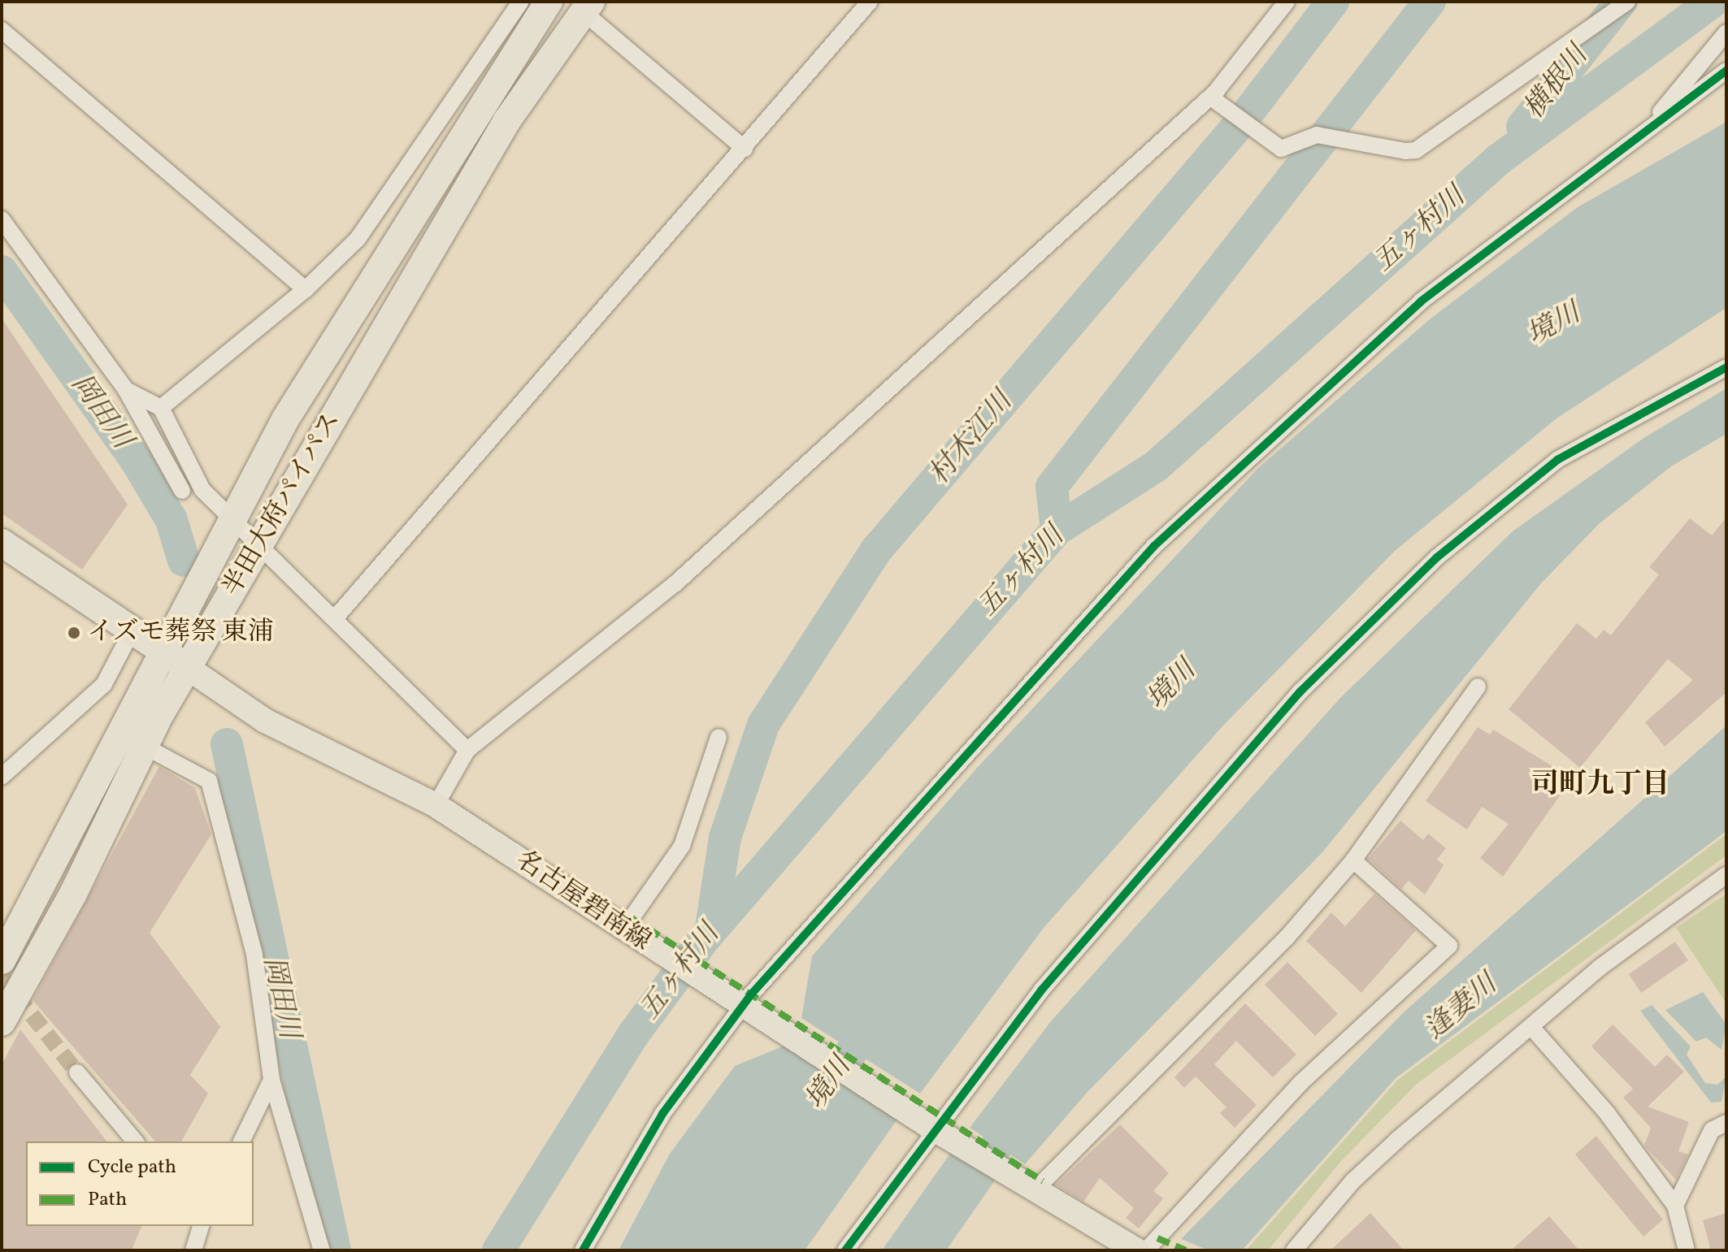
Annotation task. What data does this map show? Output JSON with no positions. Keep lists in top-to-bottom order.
{
  "streets": {
    "highway": ["半田大府パイパス"],
    "main road": ["名古屋碧南線"]
  },
  "crossings": [
    ["半田大府パイパス", "名古屋碧南線"]
  ],
  "districts": ["司町九丁目"],
  "water": [
    "横根川",
    "五ヶ村川",
    "境川",
    "岡田川",
    "村木江川",
    "逢妻川"
  ],
  "places": ["イズモ葬祭 東浦"],
  "legend": ["Cycle path", "Path"]
}
